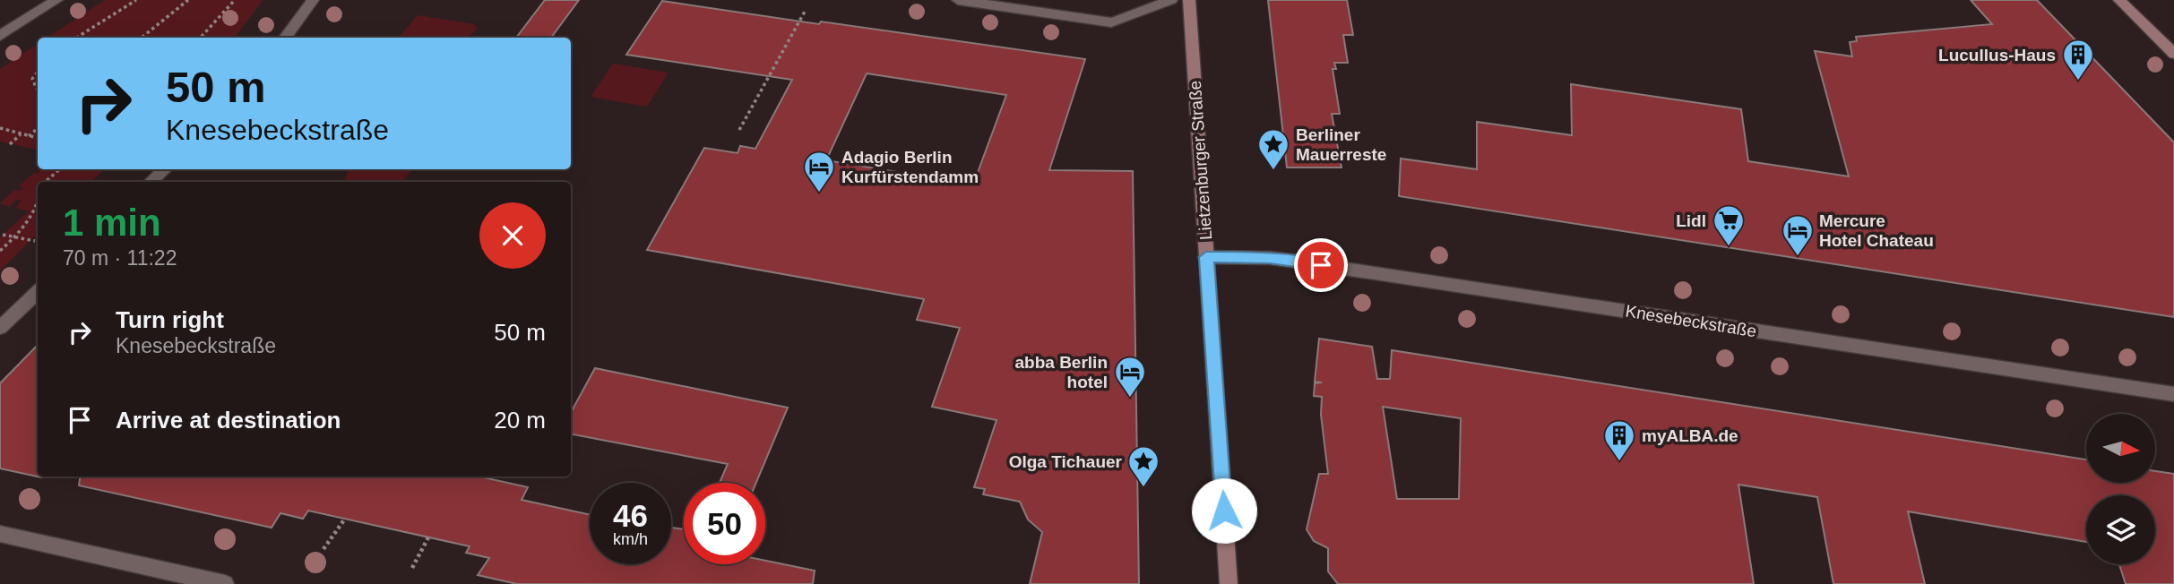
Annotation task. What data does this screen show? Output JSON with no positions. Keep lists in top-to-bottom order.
{
  "streets": {
    "main road": ["Lietzenburger Straße"],
    "street": ["Knesebeckstraße"]
  },
  "crossings": [
    ["Lietzenburger Straße", "Knesebeckstraße"]
  ],
  "places": {
    "building": ["Lucullus-Haus", "myALBA.de"],
    "place": ["Berliner Mauerreste", "Olga Tichauer"],
    "hotel": ["Adagio Berlin Kurfürstendamm", "Mercure Hotel Chateau", "abba Berlin hotel"],
    "supermarket": ["Lidl"]
  },
  "north": "right",
  "page": {
    "turn": ["50 m", "Knesebeckstraße"],
    "heading": ["1 min", "70 m · 11:22"],
    "list": [
      {
        "name": "Turn right",
        "note": "Knesebeckstraße",
        "value": "50 m"
      },
      {
        "name": "Arrive at destination",
        "value": "20 m"
      }
    ],
    "speed": "46 km/h",
    "limit": "50"
  }
}
